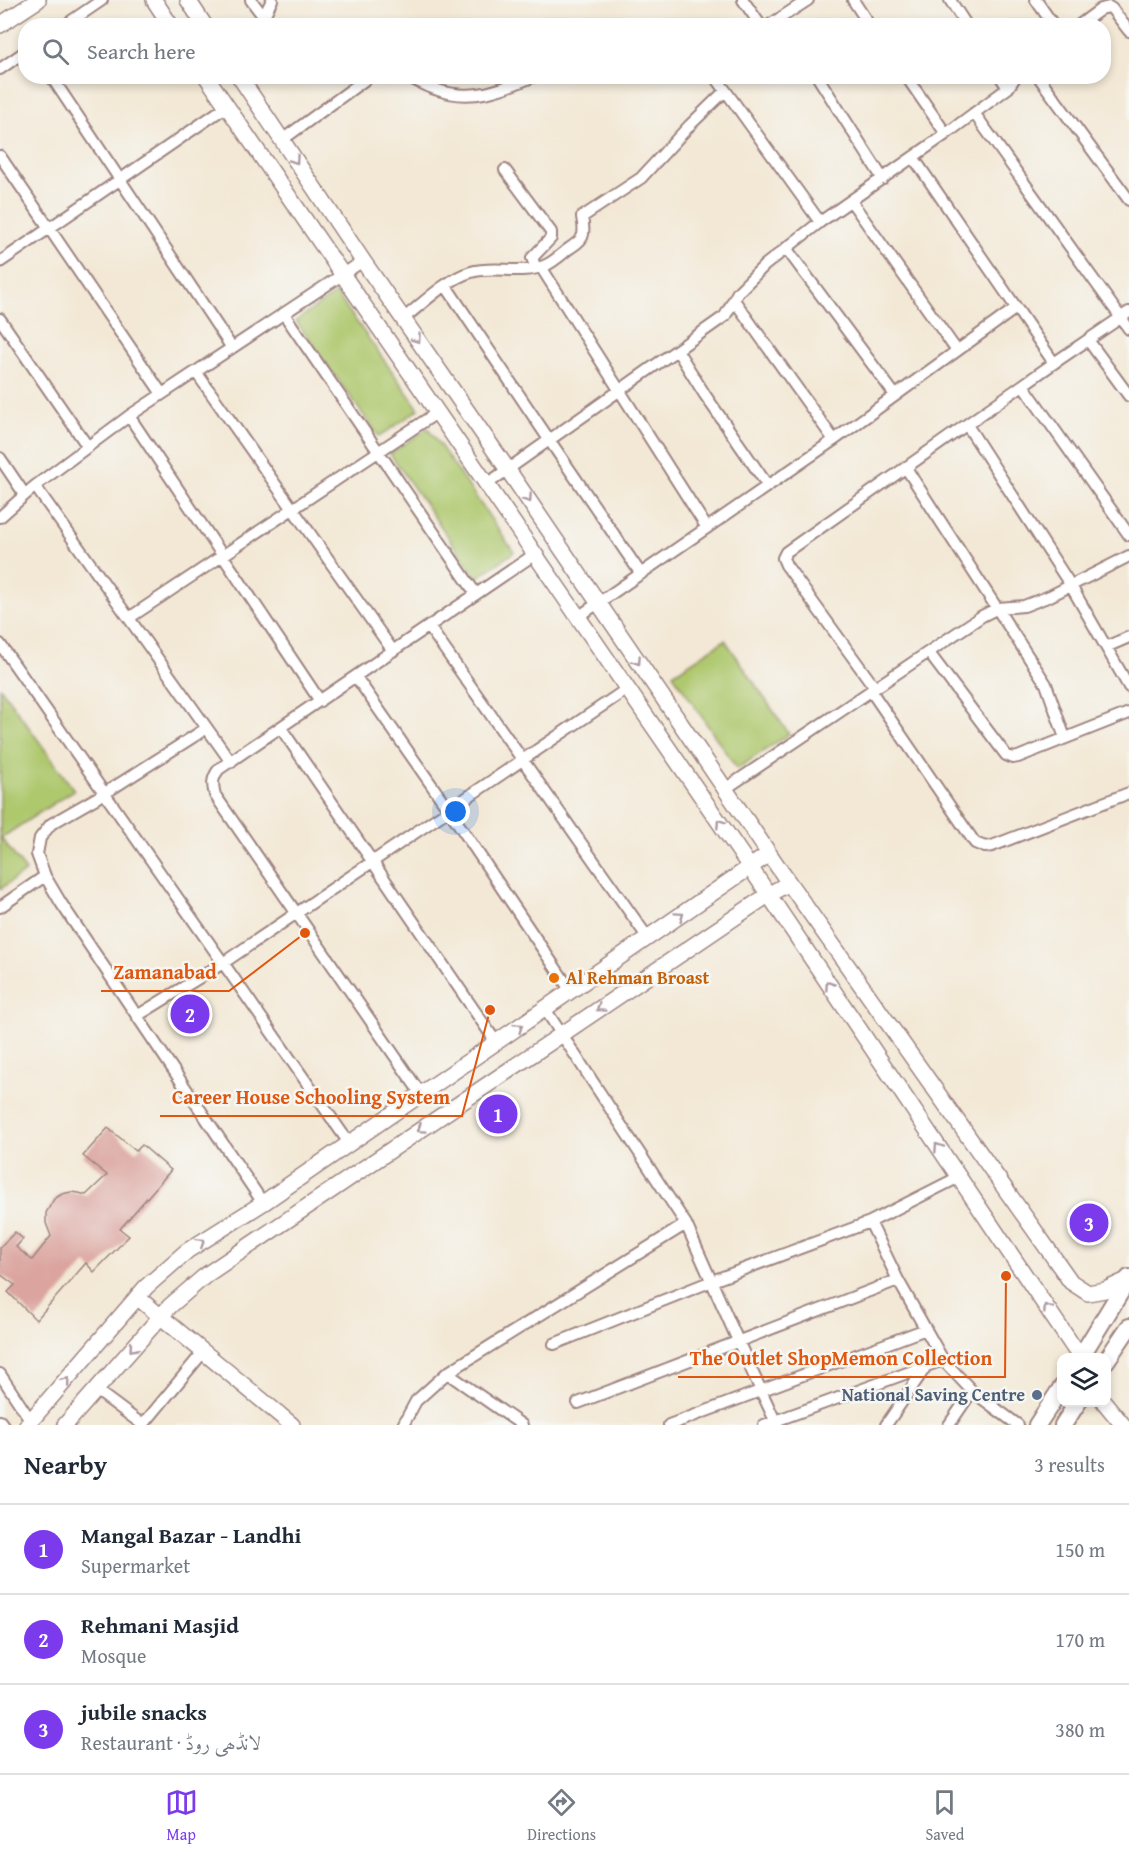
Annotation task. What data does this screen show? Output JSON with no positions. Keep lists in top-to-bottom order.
{
  "places": [
    "Zamanabad",
    "Al Rehman Broast",
    "Career House Schooling System",
    "The Outlet ShopMemon Collection",
    "National Saving Centre"
  ],
  "page": {
    "search": "Search here",
    "pins": ["2", "1", "3"],
    "heading": ["Nearby", "3 results"],
    "list": [
      {
        "mark": "1",
        "name": "Mangal Bazar - Landhi",
        "note": "Supermarket",
        "value": "150 m"
      },
      {
        "mark": "2",
        "name": "Rehmani Masjid",
        "note": "Mosque",
        "value": "170 m"
      },
      {
        "mark": "3",
        "name": "jubile snacks",
        "note": "Restaurant · لانڈھی روڈ",
        "value": "380 m"
      }
    ],
    "nav": ["Map", "Directions", "Saved"]
  }
}
